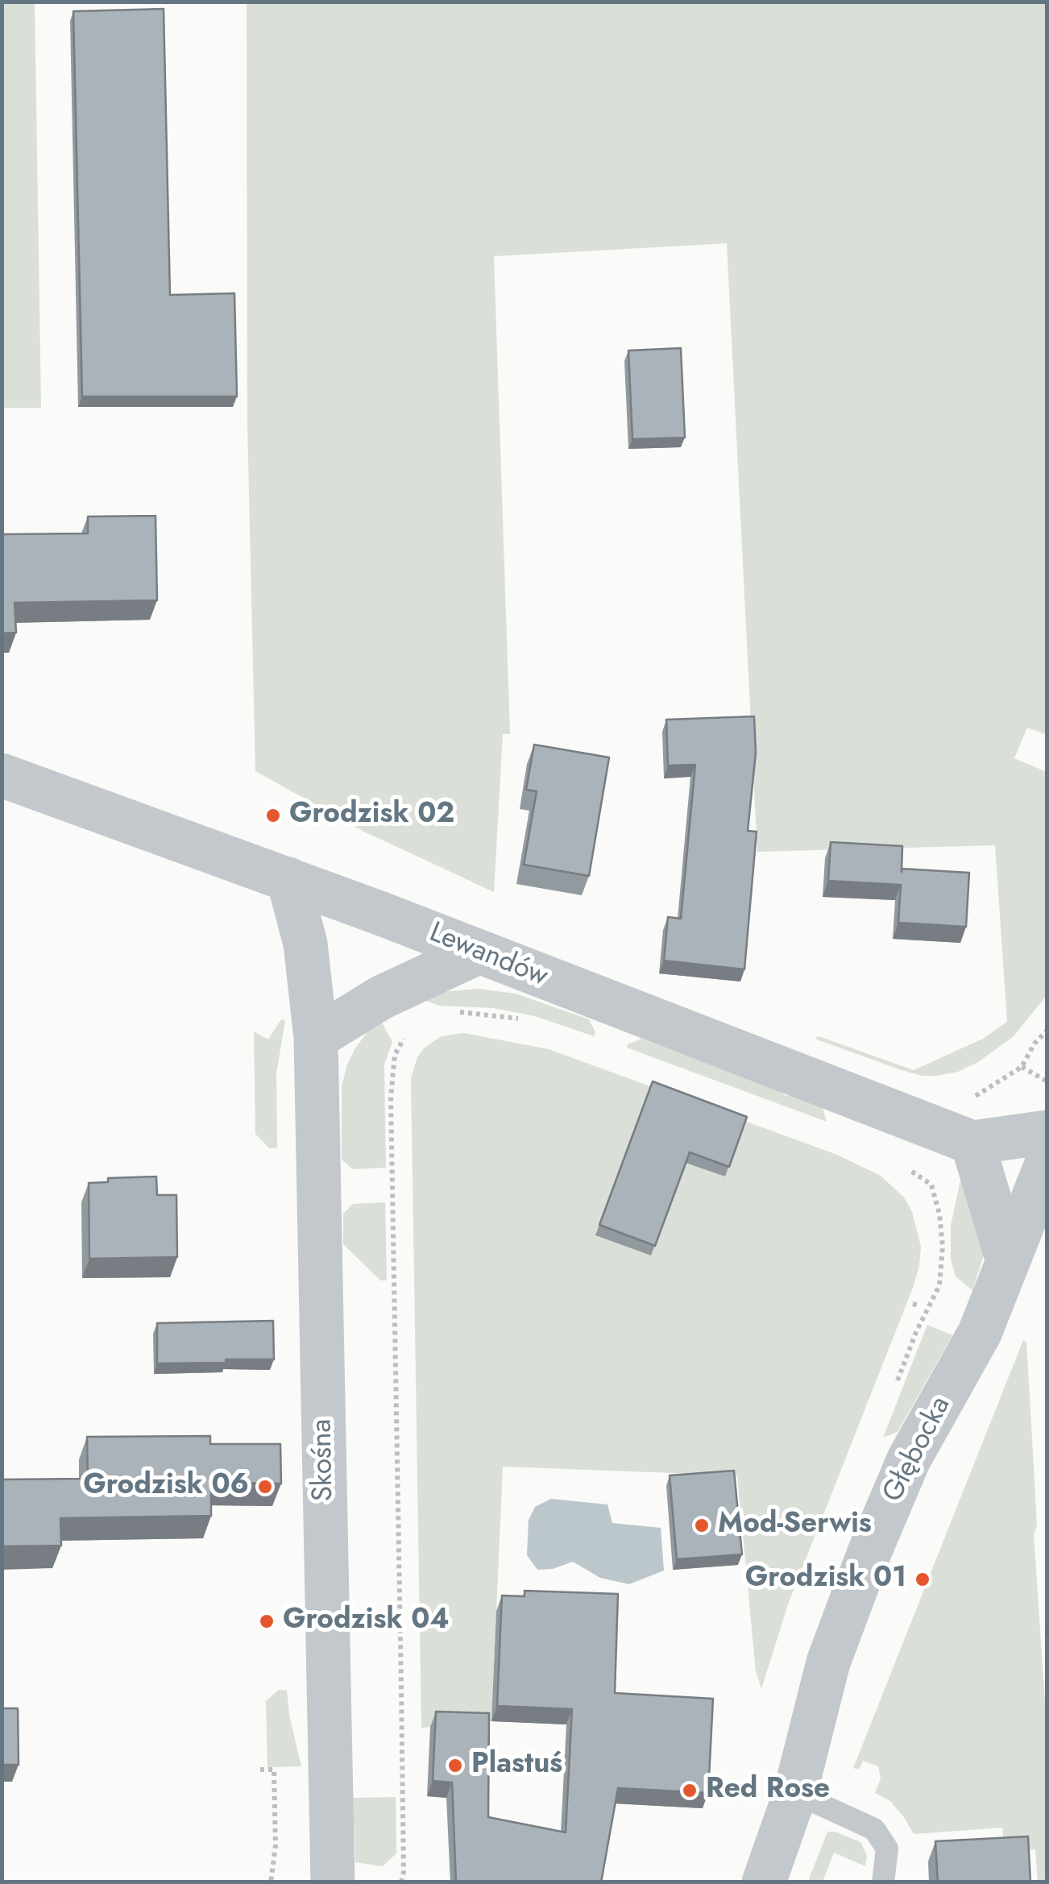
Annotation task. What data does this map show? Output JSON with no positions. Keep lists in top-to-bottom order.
{
  "streets": {
    "street": ["Lewandów", "Głębocka", "Skośna"]
  },
  "crossings": [
    ["Lewandów", "Skośna"]
  ],
  "places": [
    "Grodzisk 02",
    "Grodzisk 06",
    "Mod-Serwis",
    "Grodzisk 01",
    "Grodzisk 04",
    "Plastuś",
    "Red Rose"
  ]
}
